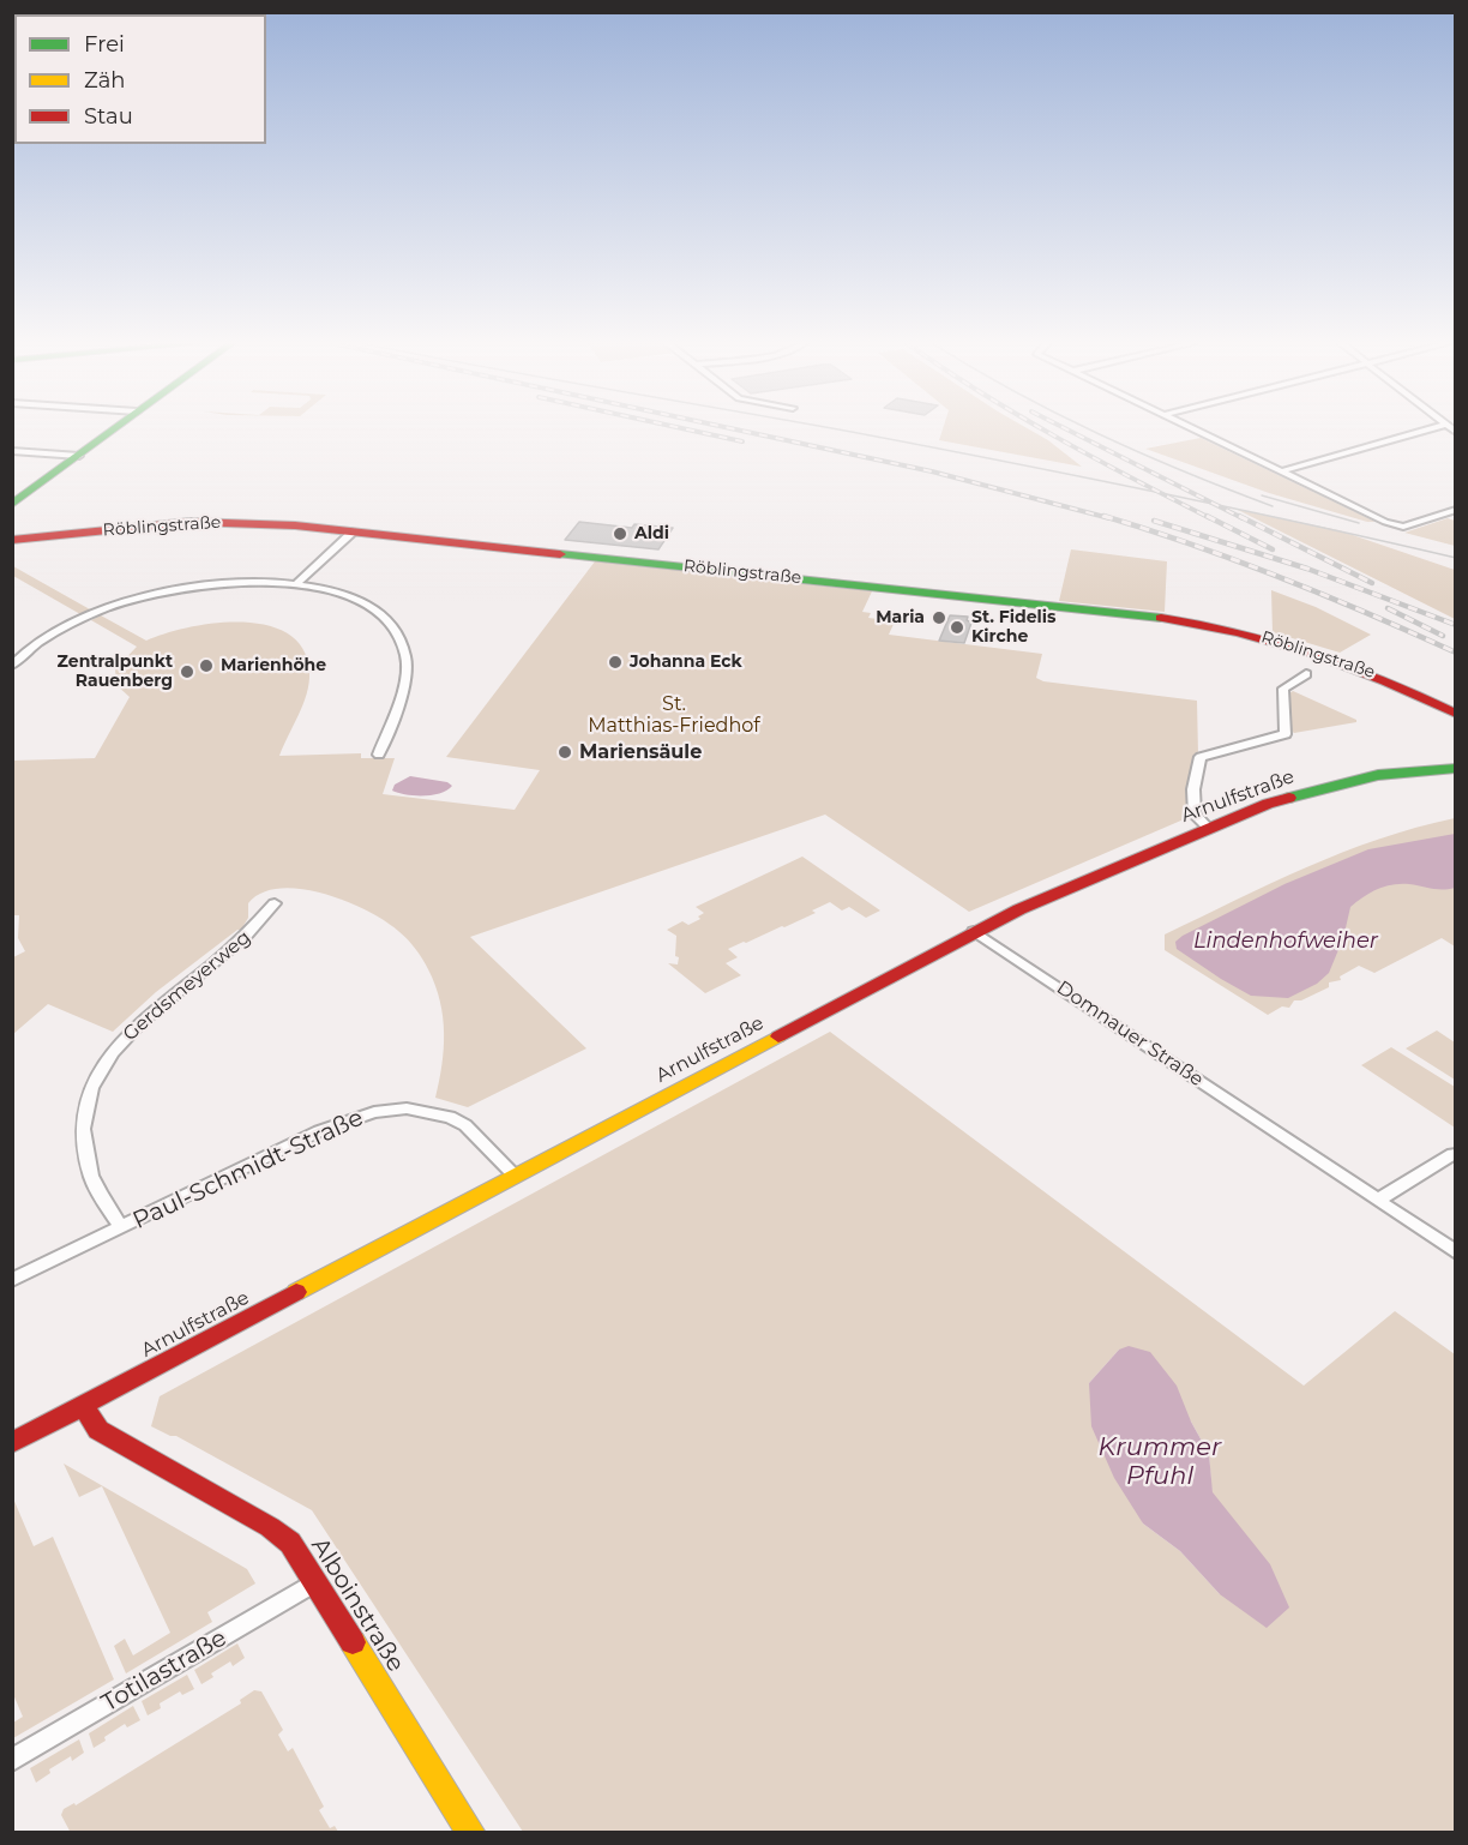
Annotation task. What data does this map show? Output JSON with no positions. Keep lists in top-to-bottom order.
{
  "streets": {
    "main road": ["Röblingstraße", "Arnulfstraße", "Alboinstraße"],
    "street": [
      "Gerdsmeyerweg",
      "Domnauer Straße",
      "Paul-Schmidt-Straße",
      "Totilastraße"
    ]
  },
  "crossings": [
    ["Arnulfstraße", "Domnauer Straße"],
    ["Arnulfstraße", "Paul-Schmidt-Straße"],
    ["Arnulfstraße", "Alboinstraße"],
    ["Gerdsmeyerweg", "Paul-Schmidt-Straße"],
    ["Alboinstraße", "Totilastraße"]
  ],
  "water": ["Lindenhofweiher", "Krummer Pfuhl"],
  "parks": ["St. Matthias-Friedhof"],
  "places": [
    "Aldi",
    "Maria",
    "St. Fidelis Kirche",
    "Johanna Eck",
    "Marienhöhe",
    "Zentralpunkt Rauenberg",
    "Mariensäule"
  ],
  "legend": ["Frei", "Zäh", "Stau"]
}
